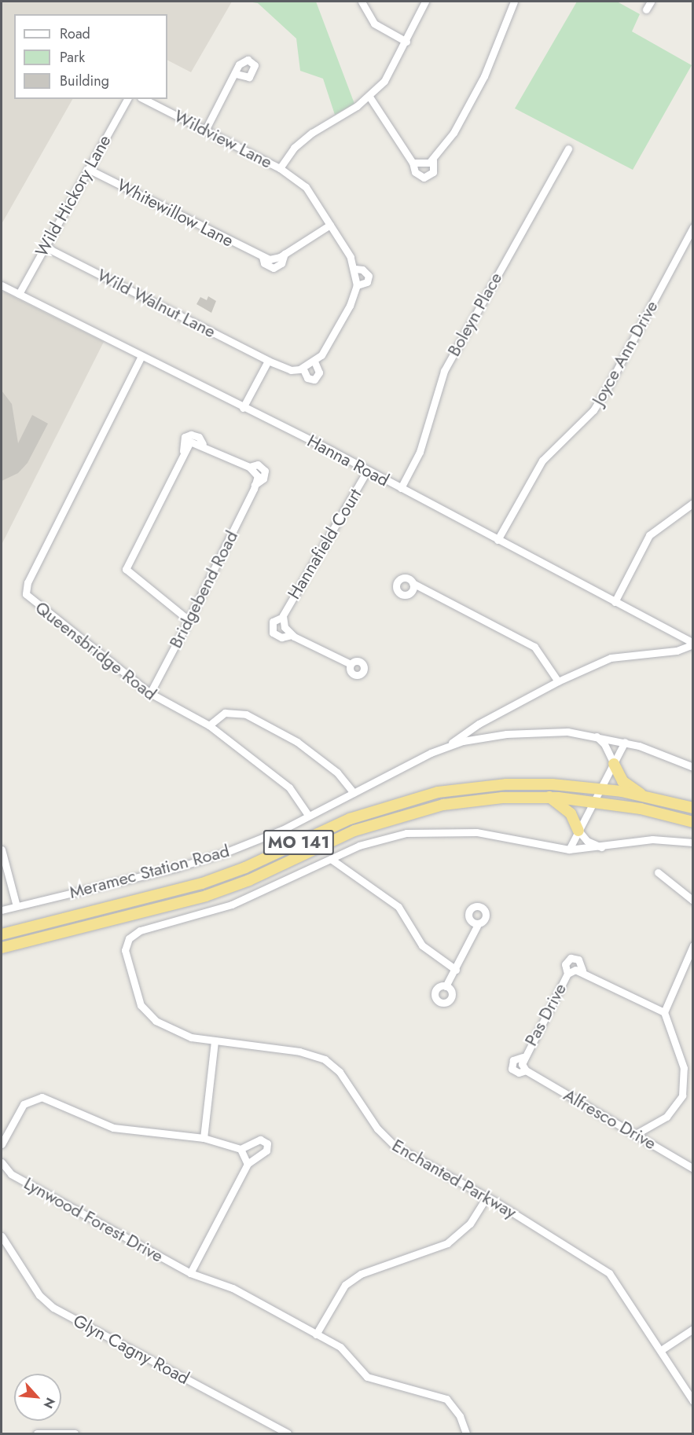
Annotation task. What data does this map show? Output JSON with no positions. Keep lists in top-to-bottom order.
{
  "streets": {
    "highway": ["MO 141"],
    "street": [
      "Wildview Lane",
      "Wild Hickory Lane",
      "Whitewillow Lane",
      "Wild Walnut Lane",
      "Boleyn Place",
      "Joyce Ann Drive",
      "Hanna Road",
      "Hannafield Court",
      "Bridgebend Road",
      "Queensbridge Road",
      "Meramec Station Road",
      "Pas Drive",
      "Alfresco Drive",
      "Enchanted Parkway",
      "Lynwood Forest Drive",
      "Glyn Cagny Road"
    ]
  },
  "crossings": [
    ["Wildview Lane", "Whitewillow Lane"],
    ["Wild Hickory Lane", "Whitewillow Lane"],
    ["Wild Hickory Lane", "Wild Walnut Lane"],
    ["Wild Hickory Lane", "Hanna Road"],
    ["Boleyn Place", "Hanna Road"],
    ["Joyce Ann Drive", "Hanna Road"],
    ["Hanna Road", "Hannafield Court"],
    ["Hanna Road", "Queensbridge Road"],
    ["Bridgebend Road", "Queensbridge Road"],
    ["Queensbridge Road", "Meramec Station Road"],
    ["Pas Drive", "Alfresco Drive"]
  ],
  "legend": ["Road", "Park", "Building"],
  "north": "bottom right"
}
